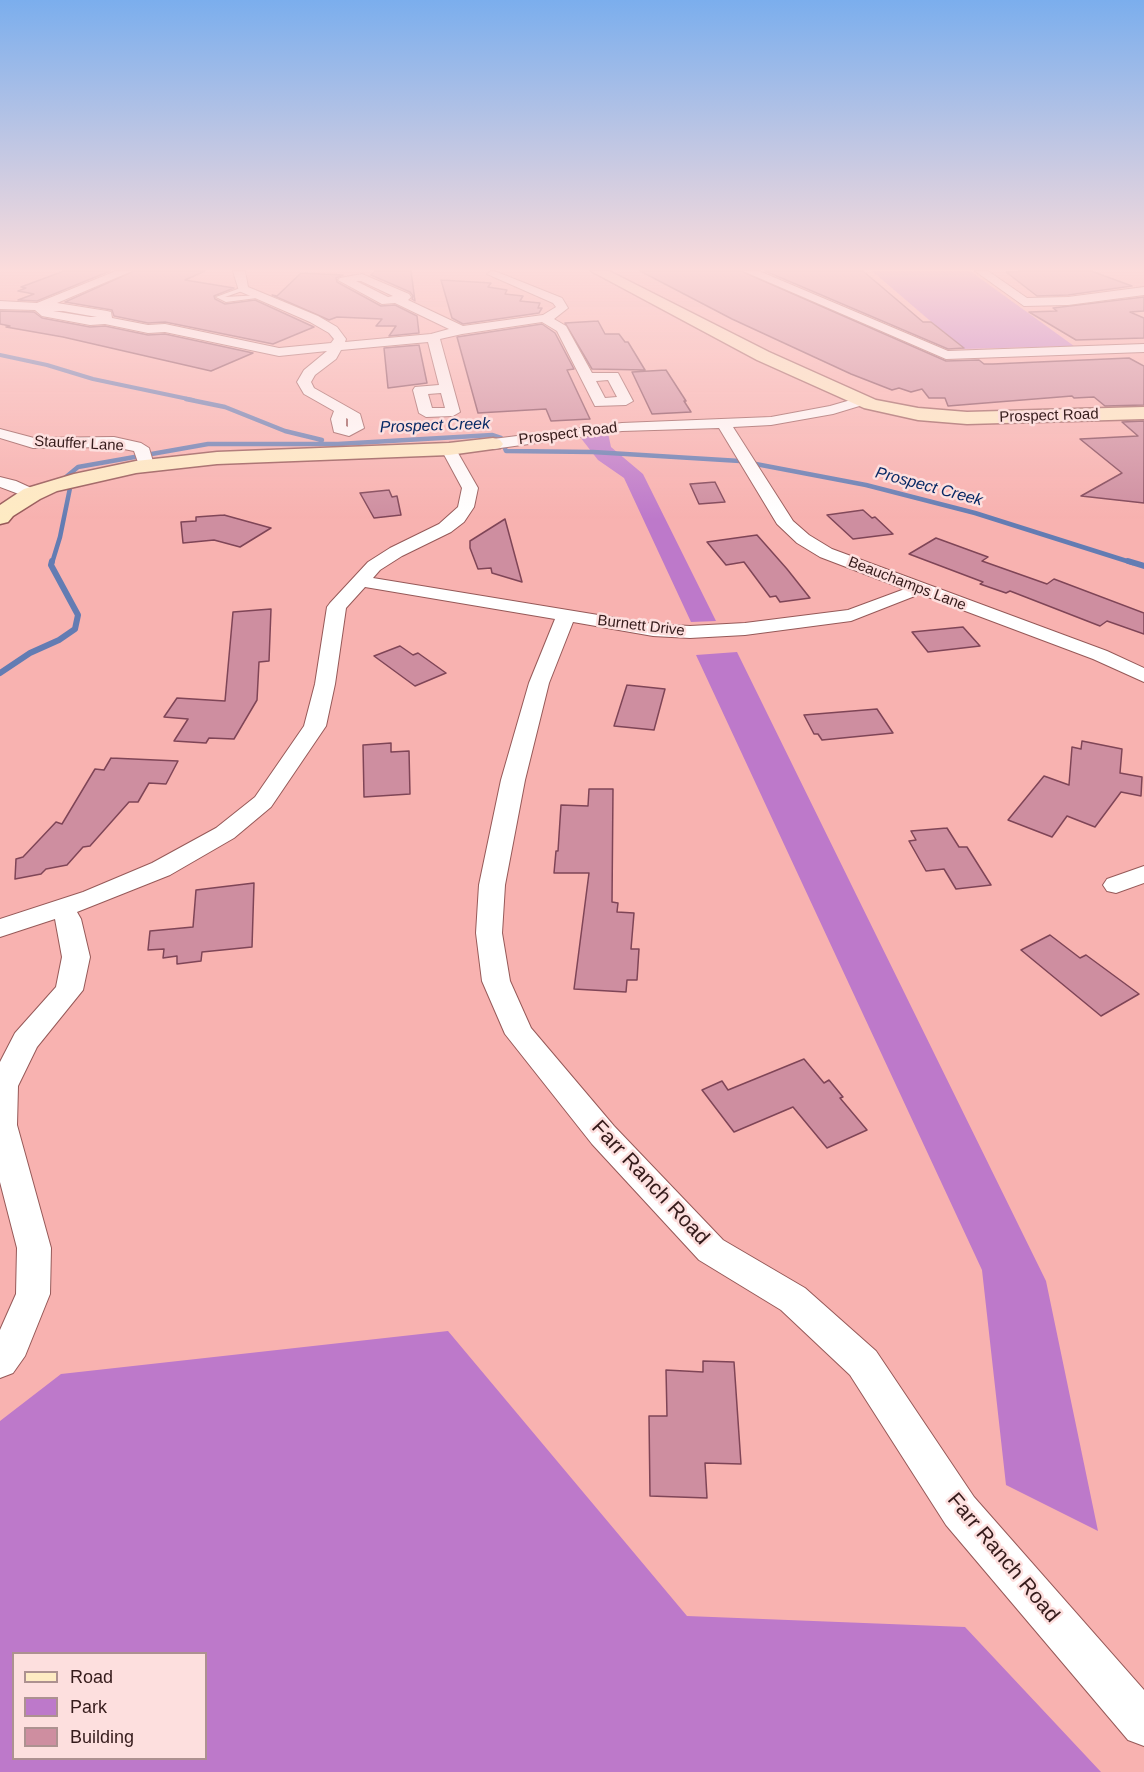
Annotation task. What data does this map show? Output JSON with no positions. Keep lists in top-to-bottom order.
{
  "streets": {
    "main road": ["Prospect Road"],
    "street": [
      "Stauffer Lane",
      "Beauchamps Lane",
      "Burnett Drive",
      "Farr Ranch Road"
    ]
  },
  "crossings": [
    ["Prospect Road", "Stauffer Lane"],
    ["Prospect Road", "Beauchamps Lane"],
    ["Beauchamps Lane", "Burnett Drive"],
    ["Burnett Drive", "Farr Ranch Road"]
  ],
  "water": ["Prospect Creek"],
  "legend": ["Road", "Park", "Building"]
}
